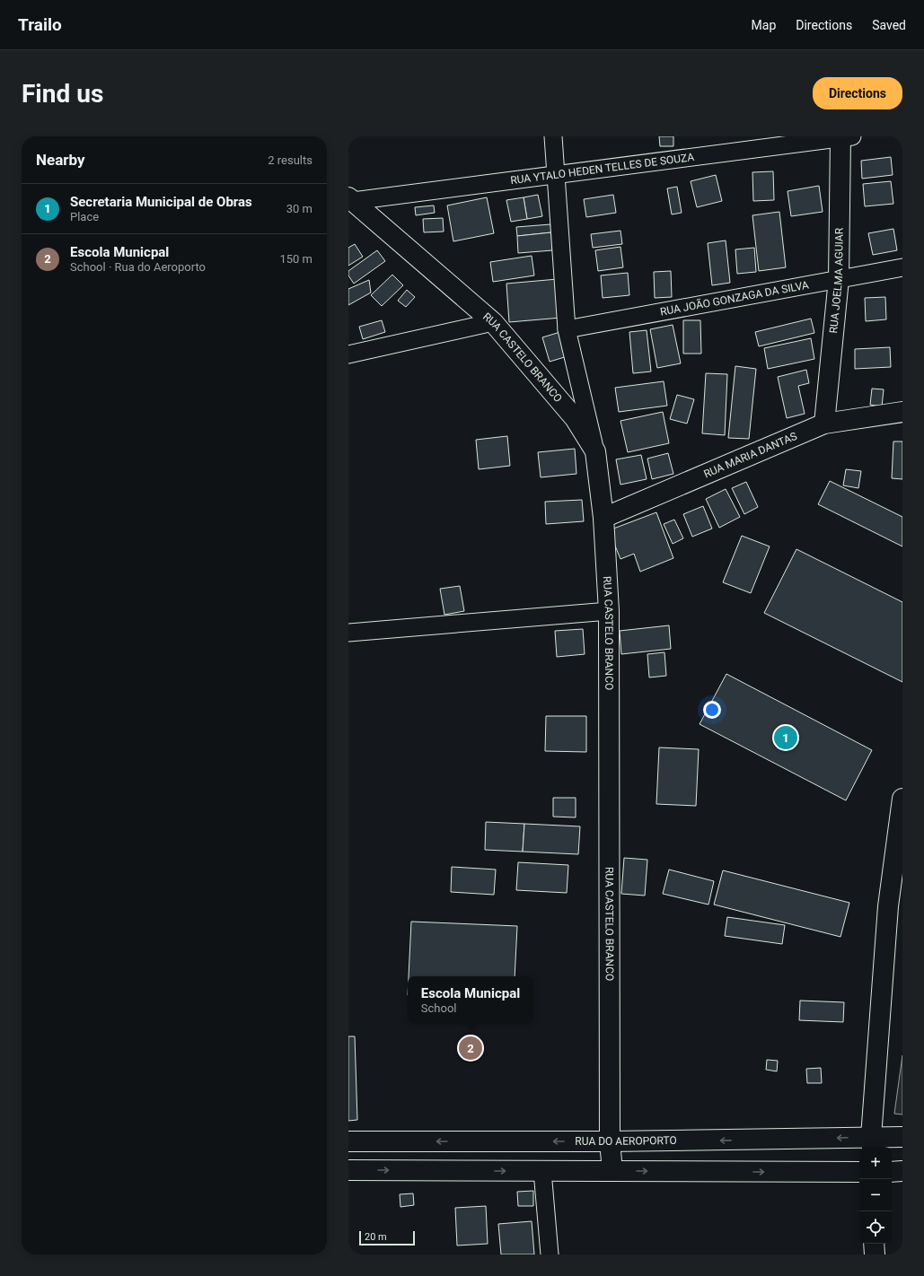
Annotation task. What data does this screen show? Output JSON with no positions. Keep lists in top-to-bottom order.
{
  "streets": {
    "street": [
      "RUA YTALO HEDEN TELLES DE SOUZA",
      "RUA JOELMA AGUIAR",
      "RUA JOÃO GONZAGA DA SILVA",
      "RUA CASTELO BRANCO",
      "RUA MARIA DANTAS",
      "RUA DO AEROPORTO"
    ]
  },
  "crossings": [
    ["RUA YTALO HEDEN TELLES DE SOUZA", "RUA JOELMA AGUIAR"],
    ["RUA YTALO HEDEN TELLES DE SOUZA", "RUA CASTELO BRANCO"],
    ["RUA JOELMA AGUIAR", "RUA JOÃO GONZAGA DA SILVA"],
    ["RUA JOELMA AGUIAR", "RUA MARIA DANTAS"],
    ["RUA CASTELO BRANCO", "RUA MARIA DANTAS"],
    ["RUA CASTELO BRANCO", "RUA DO AEROPORTO"]
  ],
  "scale_bar": "20 m",
  "page": {
    "header": "Trailo",
    "nav": ["Map", "Directions", "Saved"],
    "buttons": "Directions",
    "title": "Find us",
    "heading": ["Nearby", "2 results"],
    "list": [
      {
        "mark": "1",
        "name": "Secretaria Municipal de Obras",
        "note": "Place",
        "value": "30 m"
      },
      {
        "mark": "2",
        "name": "Escola Municpal",
        "note": "School · Rua do Aeroporto",
        "value": "150 m"
      }
    ],
    "pins": ["1", "2"],
    "popup": ["Escola Municpal", "School"],
    "map_buttons": ["+", "−"],
    "scale": "20 m"
  }
}
